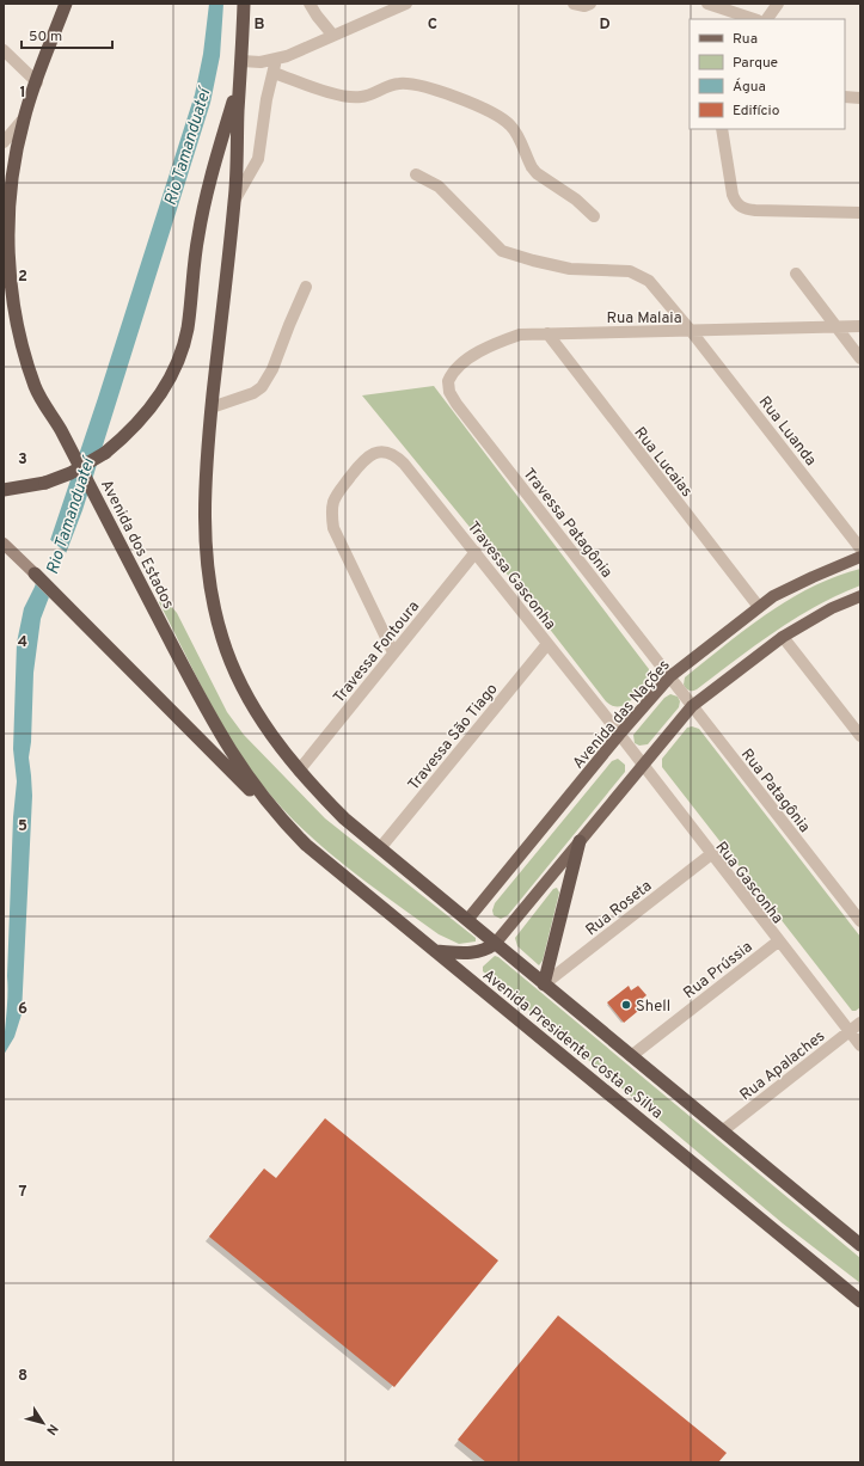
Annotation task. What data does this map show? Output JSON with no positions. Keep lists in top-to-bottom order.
{
  "streets": {
    "highway": ["Avenida dos Estados", "Avenida Presidente Costa e Silva"],
    "main road": ["Avenida das Nações"],
    "street": [
      "Rua Malaia",
      "Rua Luanda",
      "Rua Lucaias",
      "Travessa Patagônia",
      "Travessa Gasconha",
      "Travessa Fontoura",
      "Travessa São Tiago",
      "Rua Patagônia",
      "Rua Gasconha",
      "Rua Roseta",
      "Rua Prússia",
      "Rua Apalaches"
    ]
  },
  "crossings": [
    ["Rua Malaia", "Rua Luanda"],
    ["Rua Malaia", "Rua Lucaias"],
    ["Rua Malaia", "Travessa Patagônia"],
    ["Rua Lucaias", "Avenida das Nações"],
    ["Travessa Patagônia", "Avenida das Nações"],
    ["Travessa Patagônia", "Rua Patagônia"],
    ["Avenida dos Estados", "Avenida Presidente Costa e Silva"],
    ["Travessa Gasconha", "Travessa Fontoura"],
    ["Travessa Gasconha", "Avenida das Nações"],
    ["Travessa Gasconha", "Travessa São Tiago"],
    ["Travessa Gasconha", "Rua Gasconha"],
    ["Travessa Fontoura", "Avenida Presidente Costa e Silva"],
    ["Avenida das Nações", "Rua Patagônia"],
    ["Avenida das Nações", "Rua Gasconha"],
    ["Avenida das Nações", "Avenida Presidente Costa e Silva"],
    ["Travessa São Tiago", "Avenida Presidente Costa e Silva"],
    ["Rua Gasconha", "Rua Roseta"],
    ["Rua Gasconha", "Rua Prússia"],
    ["Rua Gasconha", "Rua Apalaches"],
    ["Rua Roseta", "Avenida Presidente Costa e Silva"],
    ["Rua Prússia", "Avenida Presidente Costa e Silva"],
    ["Avenida Presidente Costa e Silva", "Rua Apalaches"]
  ],
  "water": ["Rio Tamanduateí"],
  "places": ["Shell"],
  "legend": [
    "Rua",
    "Parque",
    "Água",
    "Edifício"
  ],
  "scale_bar": "50 m",
  "north": "bottom right",
  "grid": {
    "columns": ["B", "C", "D"],
    "rows": [
      "1",
      "2",
      "3",
      "4",
      "5",
      "6",
      "7",
      "8"
    ]
  }
}
